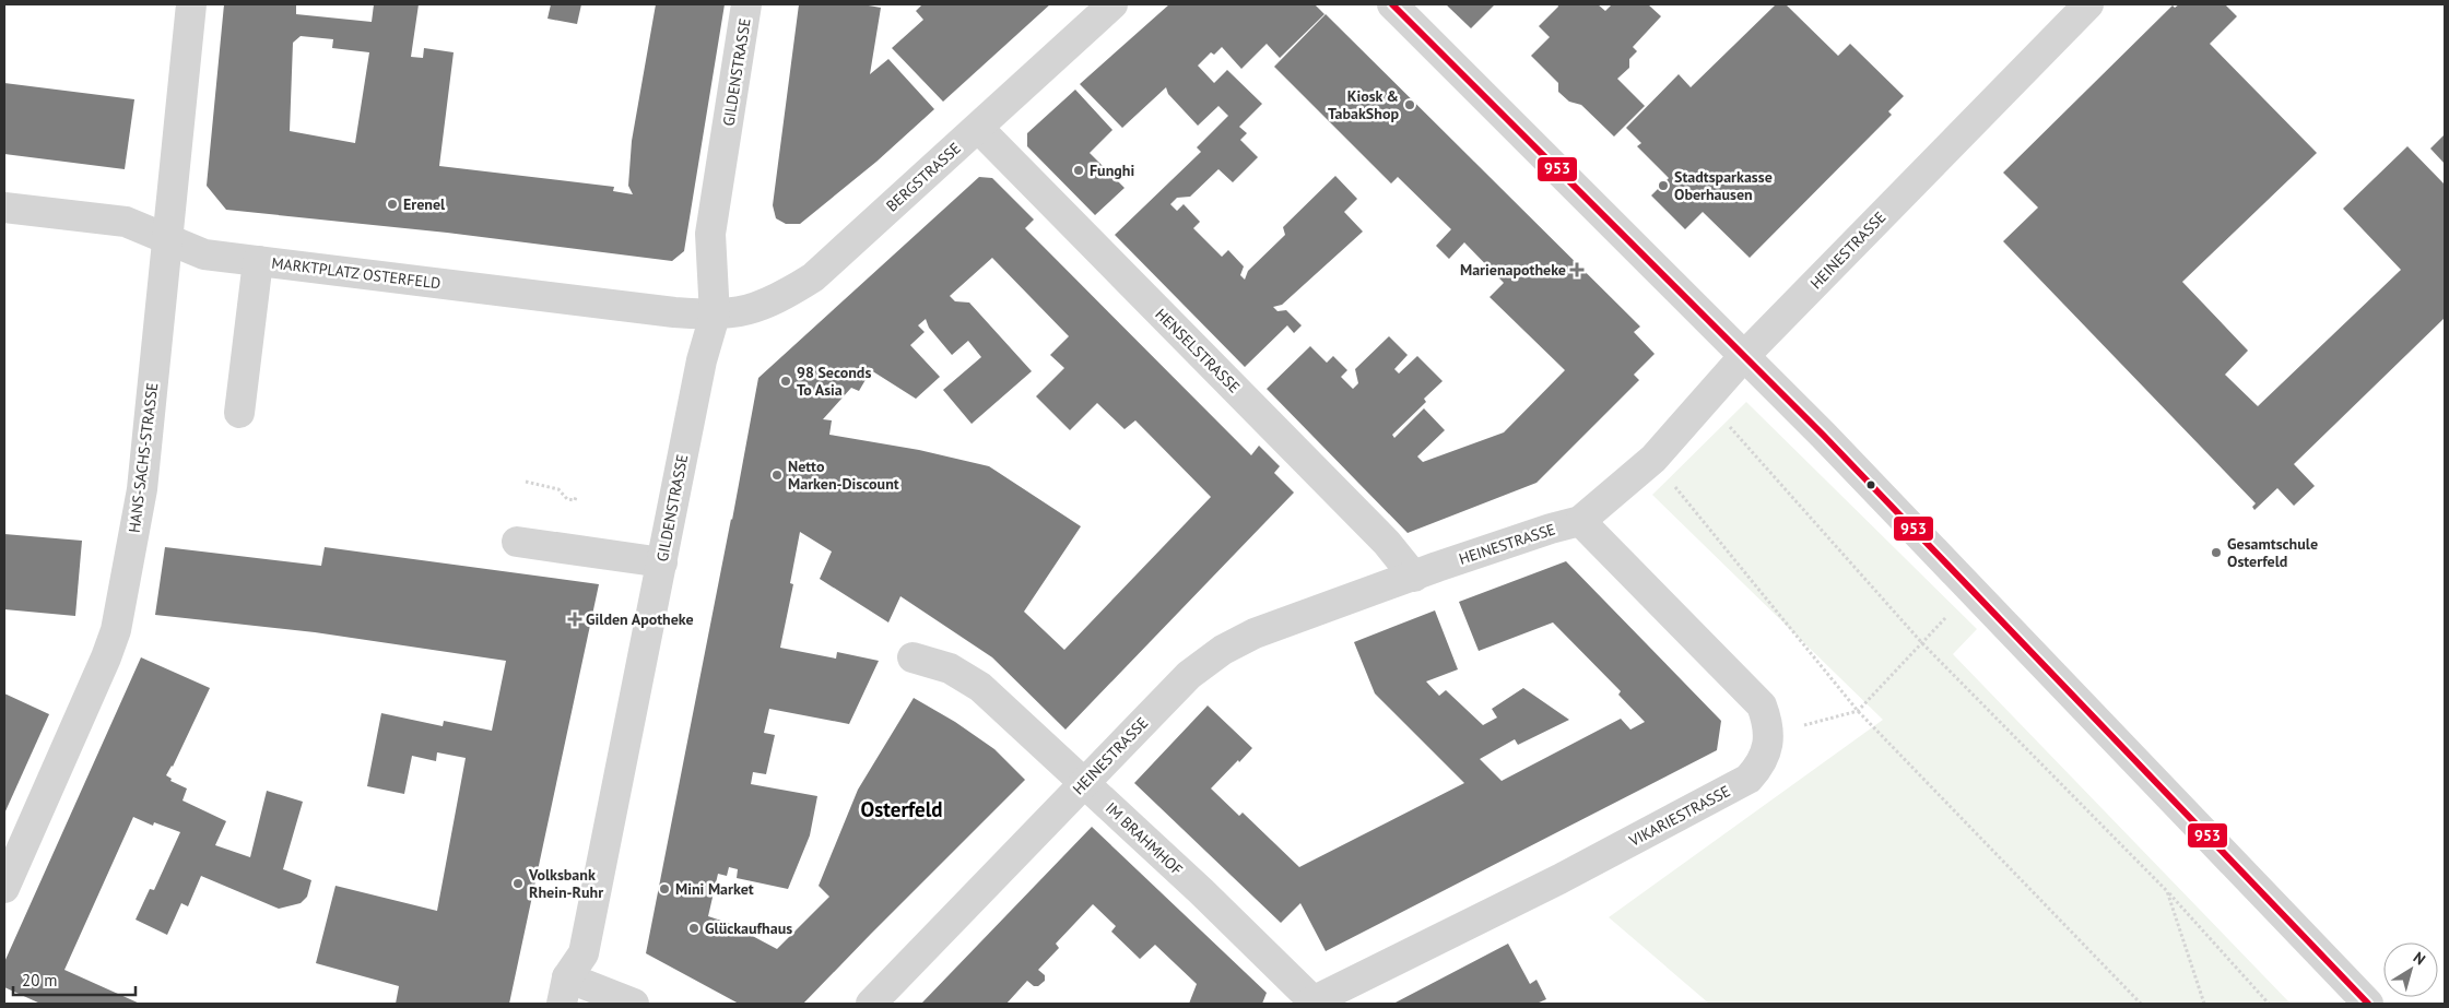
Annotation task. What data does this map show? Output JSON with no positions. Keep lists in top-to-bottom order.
{
  "streets": {
    "street": [
      "GILDENSTRASSE",
      "BERGSTRASSE",
      "HEINESTRASSE",
      "MARKTPLATZ OSTERFELD",
      "HENSELSTRASSE",
      "HANS-SACHS-STRASSE",
      "VIKARIESTRASSE",
      "IM BRAHMHOF"
    ]
  },
  "crossings": [
    ["GILDENSTRASSE", "BERGSTRASSE"],
    ["GILDENSTRASSE", "MARKTPLATZ OSTERFELD"],
    ["BERGSTRASSE", "MARKTPLATZ OSTERFELD"],
    ["BERGSTRASSE", "HENSELSTRASSE"],
    ["HEINESTRASSE", "HENSELSTRASSE"],
    ["HEINESTRASSE", "VIKARIESTRASSE"],
    ["HEINESTRASSE", "IM BRAHMHOF"],
    ["MARKTPLATZ OSTERFELD", "HANS-SACHS-STRASSE"],
    ["VIKARIESTRASSE", "IM BRAHMHOF"]
  ],
  "districts": ["Osterfeld"],
  "places": {
    "other": [
      "Kiosk & TabakShop",
      "Funghi",
      "Stadtsparkasse Oberhausen",
      "Erenel",
      "98 Seconds To Asia",
      "Netto Marken-Discount",
      "Gesamtschule Osterfeld",
      "Volksbank Rhein-Ruhr",
      "Mini Market",
      "Glückaufhaus"
    ],
    "health": ["Marienapotheke", "Gilden Apotheke"]
  },
  "lines": ["transit line 953"],
  "scale_bar": "20 m",
  "north": "top right"
}
